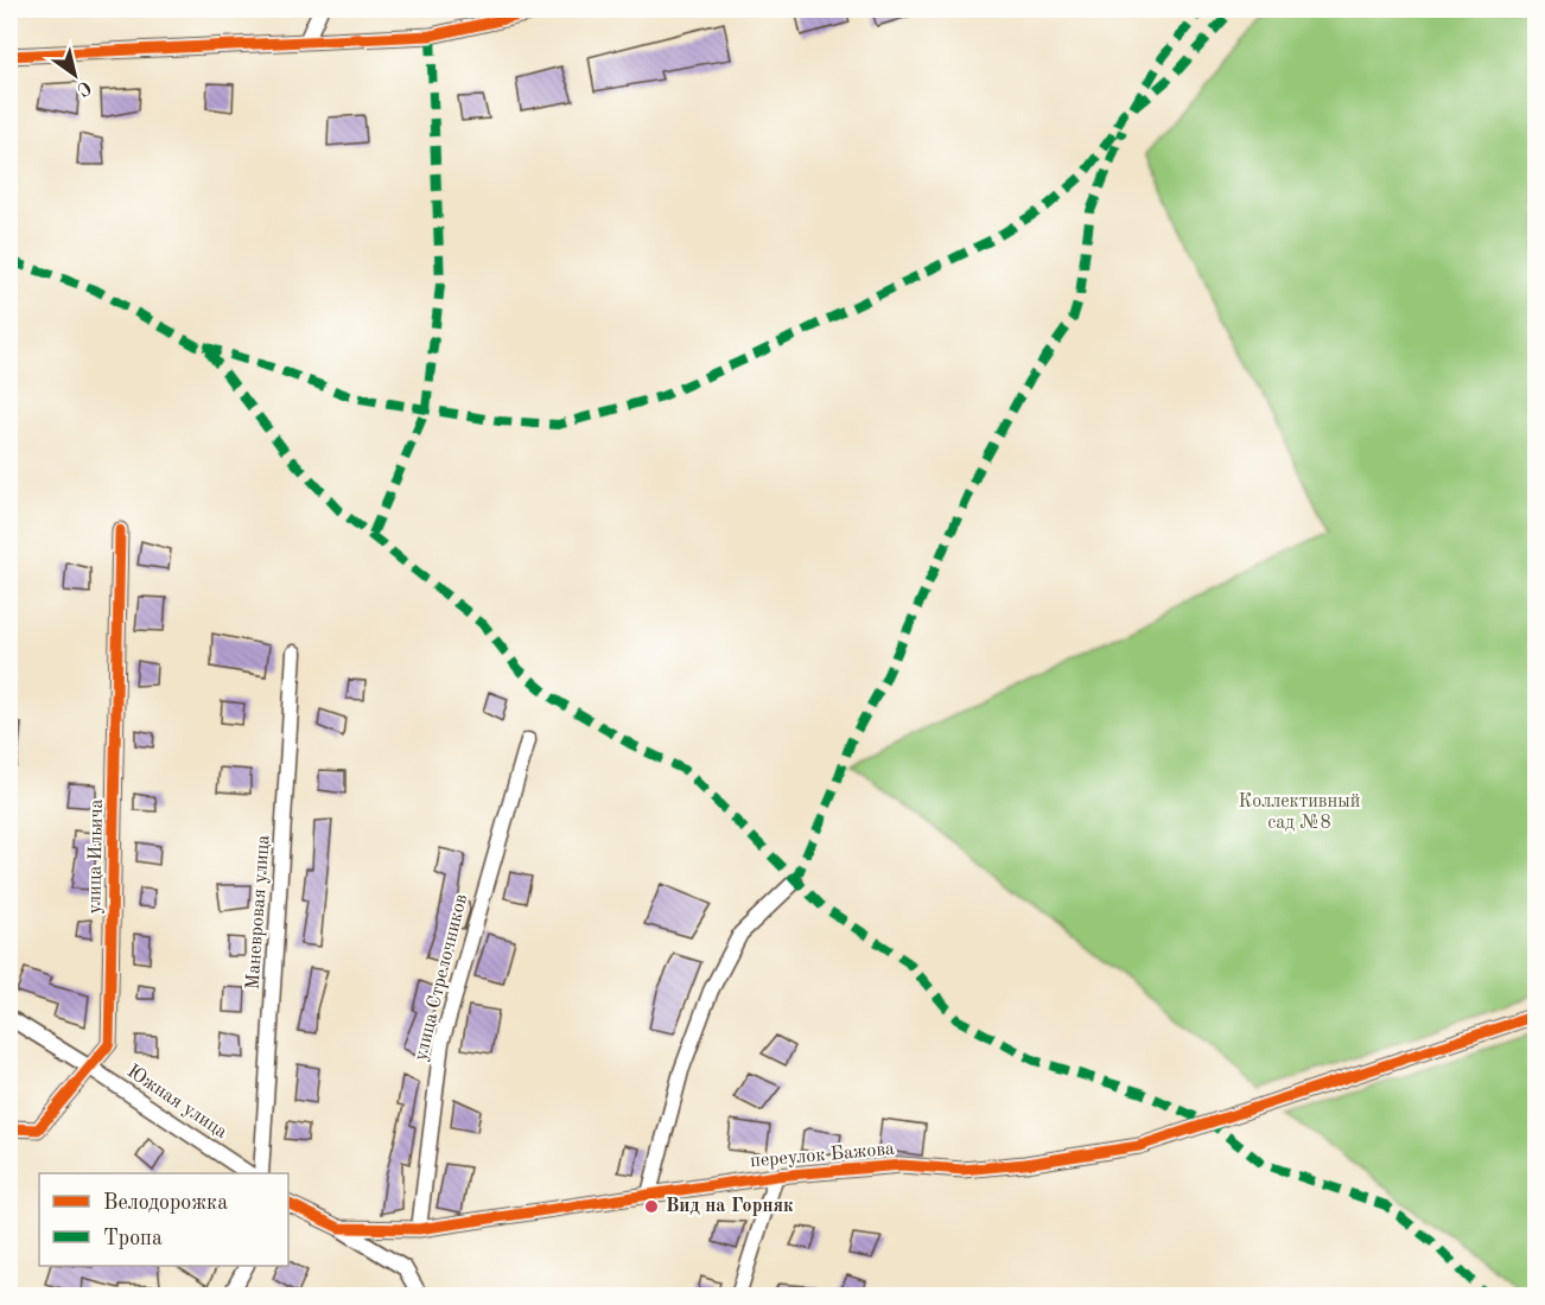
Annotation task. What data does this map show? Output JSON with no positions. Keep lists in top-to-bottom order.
{
  "streets": {
    "street": [
      "улица Ильича",
      "Маневровая улица",
      "улица Стрелочников",
      "Южная улица",
      "переулок Бажова"
    ]
  },
  "crossings": [
    ["улица Ильича", "Южная улица"],
    ["улица Стрелочников", "переулок Бажова"]
  ],
  "parks": ["Коллективный сад №8"],
  "places": ["Вид на Горняк"],
  "legend": ["Велодорожка", "Тропа"],
  "north": "bottom right"
}
